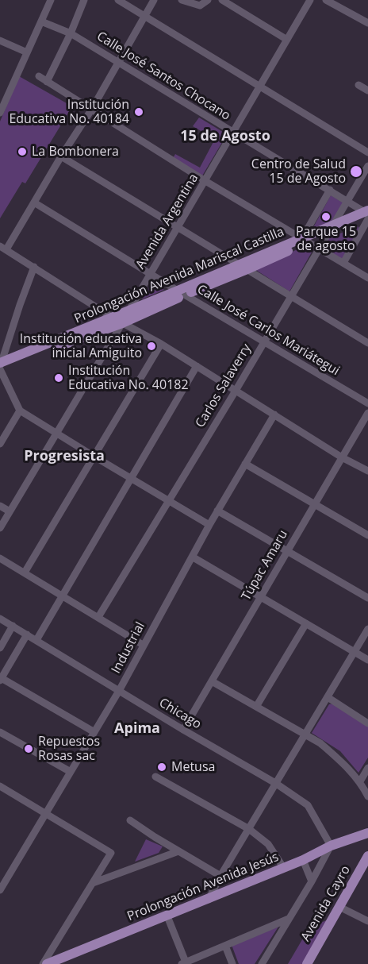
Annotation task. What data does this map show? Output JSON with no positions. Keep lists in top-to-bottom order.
{
  "streets": {
    "main road": ["Prolongación Avenida Mariscal Castilla", "Prolongación Avenida Jesús", "Avenida Cayro"],
    "street": [
      "Calle José Santos Chocano",
      "Avenida Argentina",
      "Calle José Carlos Mariátegui",
      "Carlos Salaverry",
      "Túpac Amaru",
      "Industrial",
      "Chicago"
    ]
  },
  "crossings": [
    ["Calle José Santos Chocano", "Avenida Argentina"],
    ["Calle José Santos Chocano", "Prolongación Avenida Mariscal Castilla"],
    ["Calle José Santos Chocano", "Carlos Salaverry"],
    ["Avenida Argentina", "Prolongación Avenida Mariscal Castilla"],
    ["Avenida Argentina", "Calle José Carlos Mariátegui"],
    ["Prolongación Avenida Mariscal Castilla", "Calle José Carlos Mariátegui"],
    ["Prolongación Avenida Mariscal Castilla", "Carlos Salaverry"],
    ["Calle José Carlos Mariátegui", "Carlos Salaverry"],
    ["Túpac Amaru", "Chicago"],
    ["Industrial", "Chicago"],
    ["Chicago", "Prolongación Avenida Jesús"]
  ],
  "districts": ["15 de Agosto", "Progresista", "Apima"],
  "places": [
    "Institución Educativa No. 40184",
    "La Bombonera",
    "Centro de Salud 15 de Agosto",
    "Parque 15 de agosto",
    "Institución educativa inicial Amiguito",
    "Institución Educativa No. 40182",
    "Repuestos Rosas sac",
    "Metusa"
  ]
}
